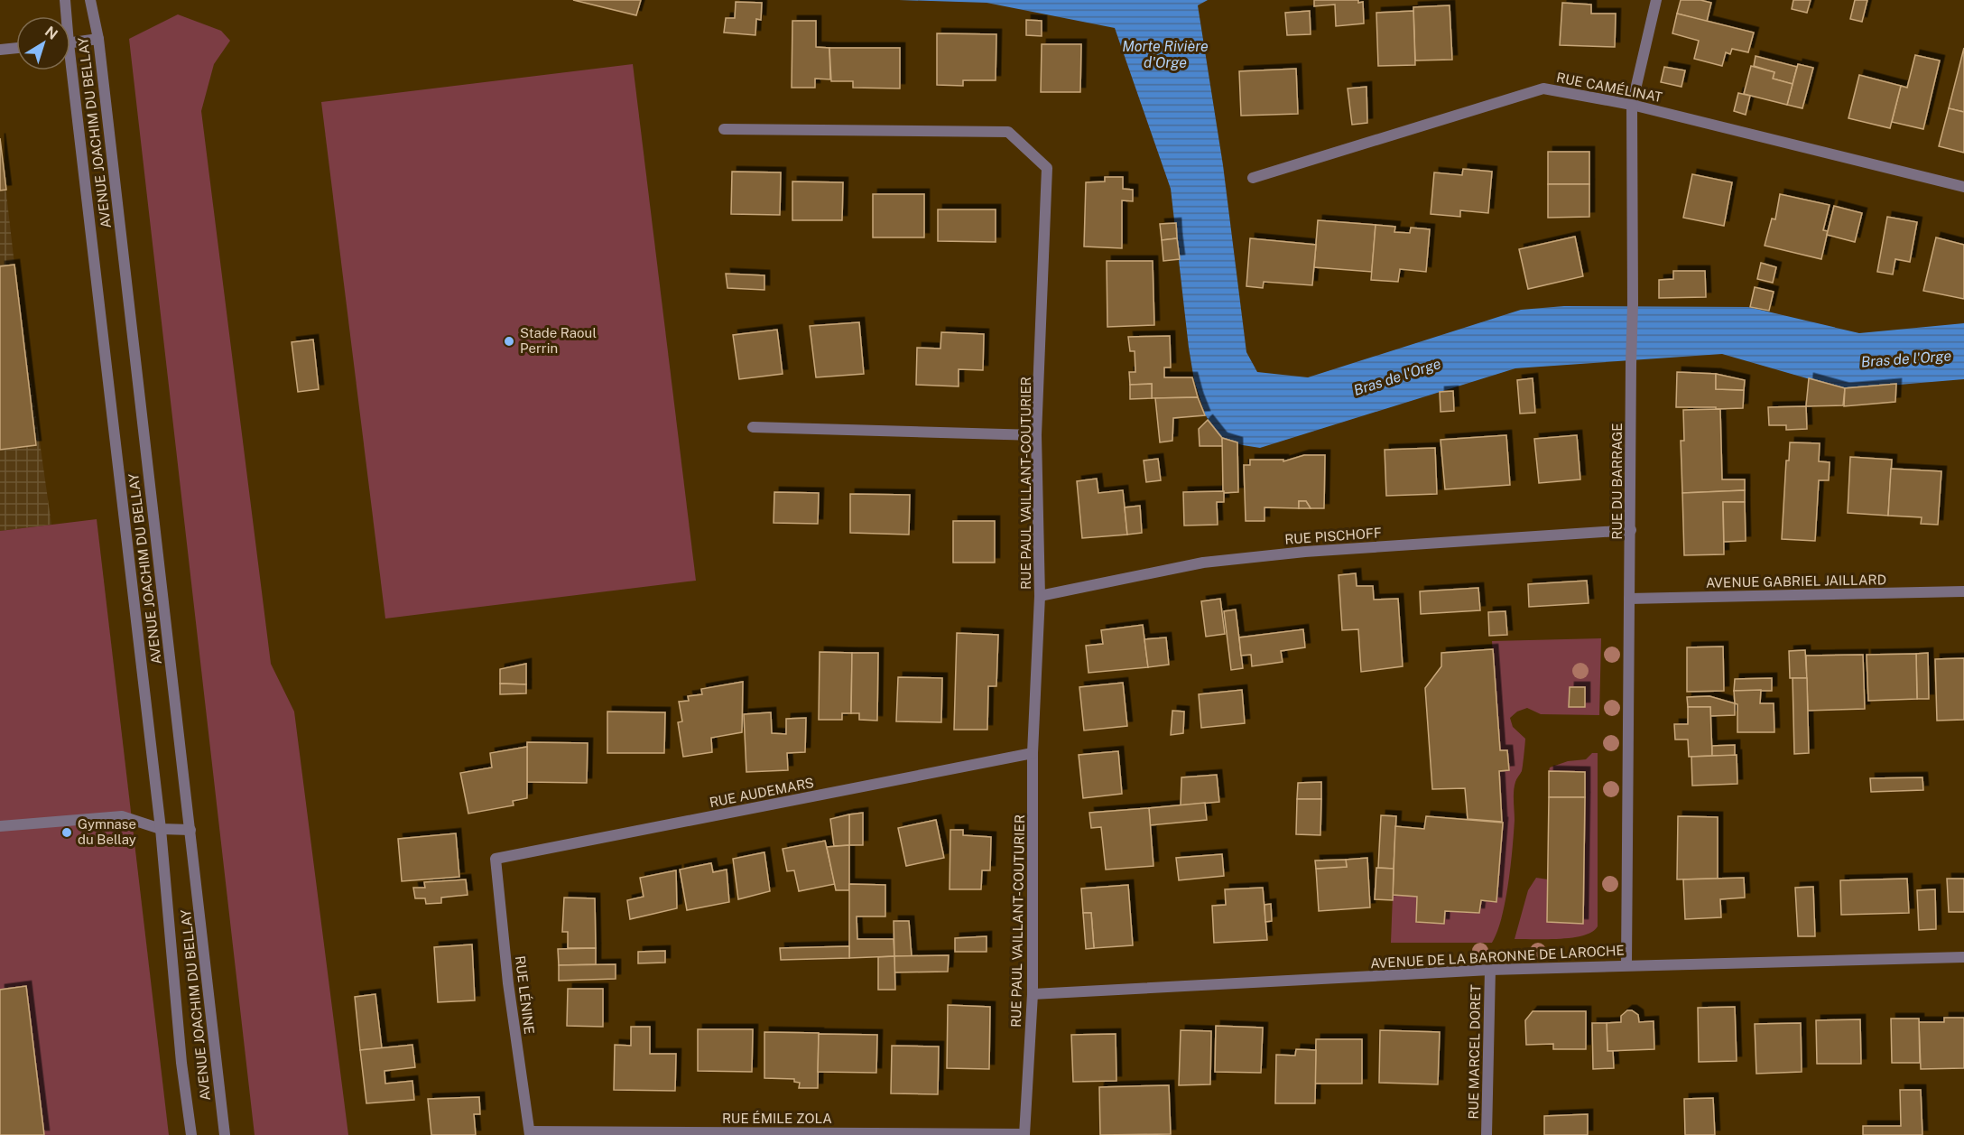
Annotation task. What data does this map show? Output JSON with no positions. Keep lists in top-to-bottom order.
{
  "streets": {
    "street": [
      "RUE CAMÉLINAT",
      "AVENUE JOACHIM DU BELLAY",
      "RUE DU BARRAGE",
      "RUE PAUL VAILLANT-COUTURIER",
      "RUE PISCHOFF",
      "AVENUE GABRIEL JAILLARD",
      "RUE AUDEMARS",
      "AVENUE DE LA BARONNE DE LAROCHE",
      "RUE LÉNINE",
      "RUE MARCEL DORET",
      "RUE ÉMILE ZOLA"
    ]
  },
  "crossings": [
    ["RUE CAMÉLINAT", "RUE DU BARRAGE"],
    ["RUE DU BARRAGE", "RUE PISCHOFF"],
    ["RUE DU BARRAGE", "AVENUE GABRIEL JAILLARD"],
    ["RUE DU BARRAGE", "AVENUE DE LA BARONNE DE LAROCHE"],
    ["RUE PAUL VAILLANT-COUTURIER", "RUE PISCHOFF"],
    ["RUE PAUL VAILLANT-COUTURIER", "RUE AUDEMARS"],
    ["RUE PAUL VAILLANT-COUTURIER", "AVENUE DE LA BARONNE DE LAROCHE"],
    ["RUE PAUL VAILLANT-COUTURIER", "RUE ÉMILE ZOLA"],
    ["RUE AUDEMARS", "RUE LÉNINE"],
    ["AVENUE DE LA BARONNE DE LAROCHE", "RUE MARCEL DORET"],
    ["RUE LÉNINE", "RUE ÉMILE ZOLA"]
  ],
  "water": ["Morte Rivière d'Orge", "Bras de l'Orge"],
  "places": ["Stade Raoul Perrin", "Gymnase du Bellay"],
  "north": "top right"
}
